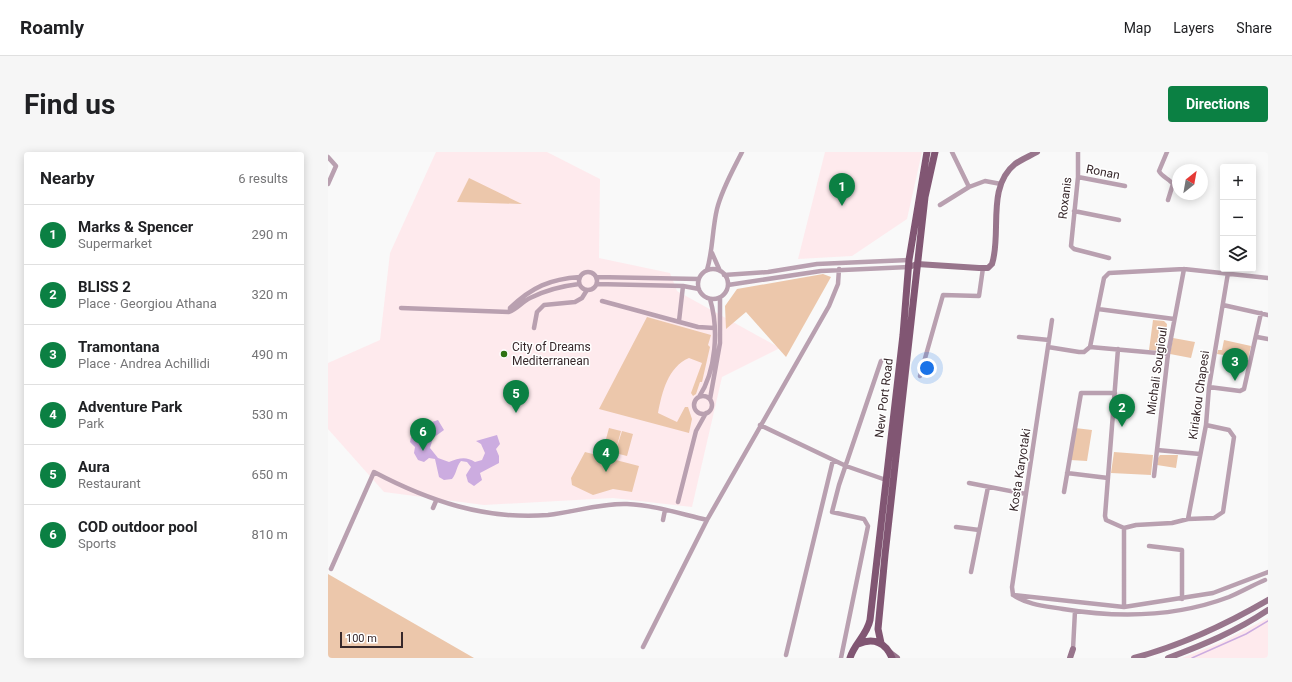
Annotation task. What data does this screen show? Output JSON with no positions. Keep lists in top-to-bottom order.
{
  "streets": {
    "main road": ["New Port Road"],
    "street": [
      "Ronan",
      "Roxanis",
      "Michali Sougioul",
      "Kiriakou Chapesi",
      "Kosta Karyotaki"
    ]
  },
  "crossings": [
    ["Ronan", "Roxanis"]
  ],
  "places": ["City of Dreams Mediterranean"],
  "scale_bar": "100 m",
  "north": "top right",
  "page": {
    "header": "Roamly",
    "nav": ["Map", "Layers", "Share"],
    "buttons": "Directions",
    "title": "Find us",
    "heading": ["Nearby", "6 results"],
    "map_buttons": ["+", "−"],
    "pins": [
      "1",
      "3",
      "5",
      "2",
      "6",
      "4"
    ],
    "list": [
      {
        "mark": "1",
        "name": "Marks & Spencer",
        "note": "Supermarket",
        "value": "290 m"
      },
      {
        "mark": "2",
        "name": "BLISS 2",
        "note": "Place · Georgiou Athana",
        "value": "320 m"
      },
      {
        "mark": "3",
        "name": "Tramontana",
        "note": "Place · Andrea Achillidi",
        "value": "490 m"
      },
      {
        "mark": "4",
        "name": "Adventure Park",
        "note": "Park",
        "value": "530 m"
      },
      {
        "mark": "5",
        "name": "Aura",
        "note": "Restaurant",
        "value": "650 m"
      },
      {
        "mark": "6",
        "name": "COD outdoor pool",
        "note": "Sports",
        "value": "810 m"
      }
    ],
    "scale": "100 m"
  }
}
